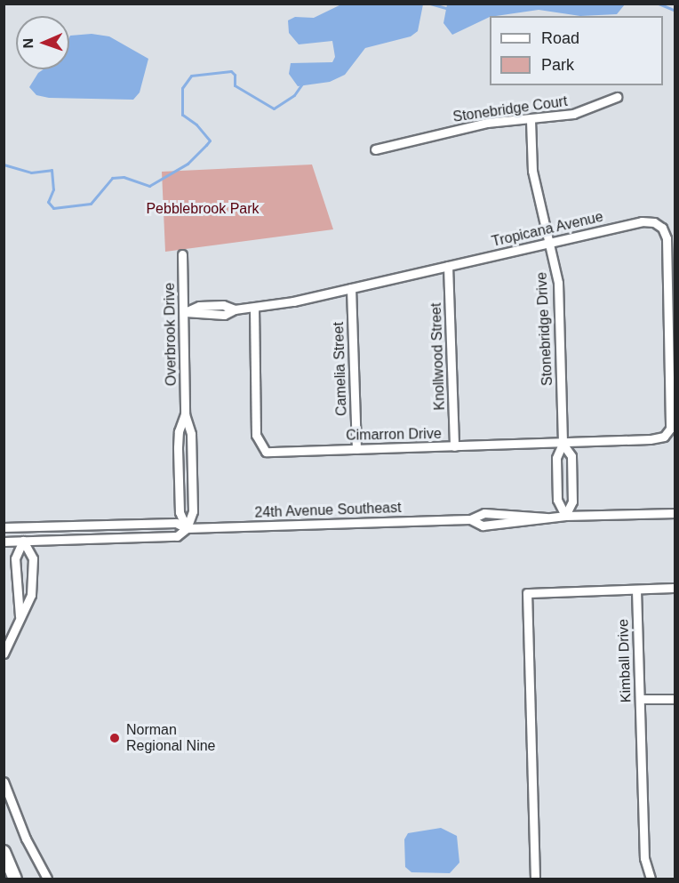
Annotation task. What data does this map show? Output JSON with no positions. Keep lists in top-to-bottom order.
{
  "streets": {
    "street": [
      "Stonebridge Court",
      "Tropicana Avenue",
      "Stonebridge Drive",
      "Overbrook Drive",
      "Knollwood Street",
      "Camelia Street",
      "Cimarron Drive",
      "24th Avenue Southeast",
      "Kimball Drive"
    ]
  },
  "crossings": [
    ["Stonebridge Court", "Stonebridge Drive"],
    ["Tropicana Avenue", "Stonebridge Drive"],
    ["Tropicana Avenue", "Overbrook Drive"],
    ["Tropicana Avenue", "Knollwood Street"],
    ["Tropicana Avenue", "Camelia Street"],
    ["Tropicana Avenue", "Cimarron Drive"],
    ["Stonebridge Drive", "Cimarron Drive"],
    ["Stonebridge Drive", "24th Avenue Southeast"],
    ["Overbrook Drive", "24th Avenue Southeast"],
    ["Knollwood Street", "Cimarron Drive"],
    ["Camelia Street", "Cimarron Drive"]
  ],
  "parks": ["Pebblebrook Park"],
  "places": ["Norman Regional Nine"],
  "legend": ["Road", "Park"],
  "north": "left"
}
